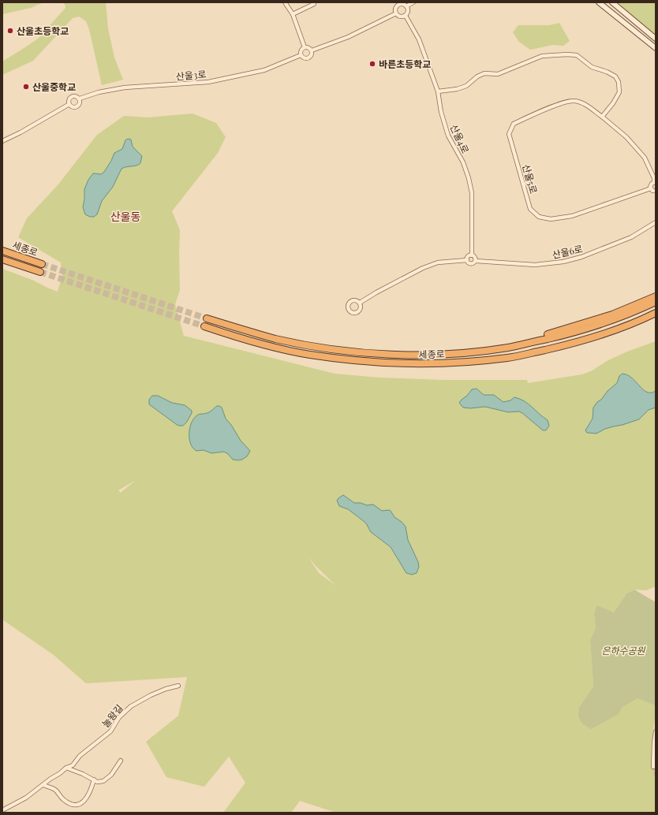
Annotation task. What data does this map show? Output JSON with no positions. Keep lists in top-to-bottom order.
{
  "streets": {
    "highway": ["세종로"],
    "street": [
      "산울3로",
      "산울4로",
      "산울5로",
      "산울6로",
      "눌왕길"
    ]
  },
  "crossings": [
    ["산울4로", "산울6로"]
  ],
  "districts": ["산울동"],
  "parks": ["은하수공원"],
  "places": ["산울초등학교", "바른초등학교", "산울중학교"]
}
